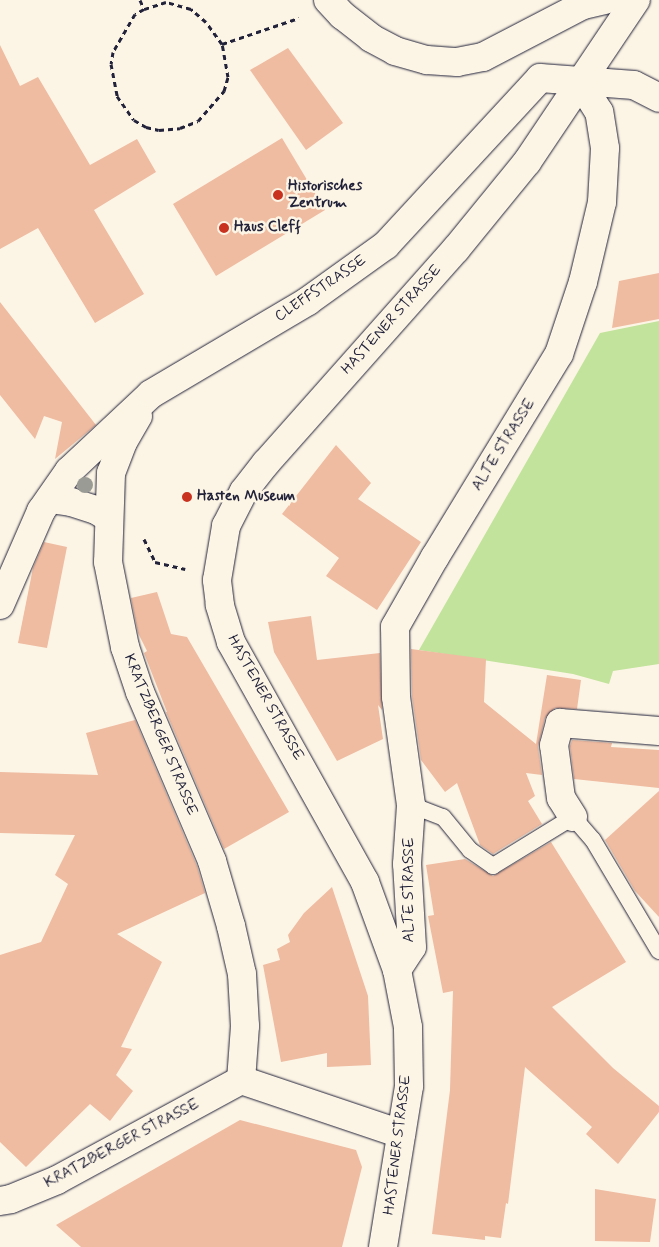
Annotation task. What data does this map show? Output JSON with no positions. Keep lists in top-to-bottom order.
{
  "streets": {
    "street": [
      "CLEFFSTRASSE",
      "HASTENER STRASSE",
      "ALTE STRASSE",
      "KRATZBERGER STRASSE"
    ]
  },
  "crossings": [
    ["CLEFFSTRASSE", "HASTENER STRASSE"],
    ["CLEFFSTRASSE", "ALTE STRASSE"],
    ["CLEFFSTRASSE", "KRATZBERGER STRASSE"],
    ["HASTENER STRASSE", "ALTE STRASSE"]
  ],
  "places": ["Historisches Zentrum", "Haus Cleff", "Hasten Museum"]
}
